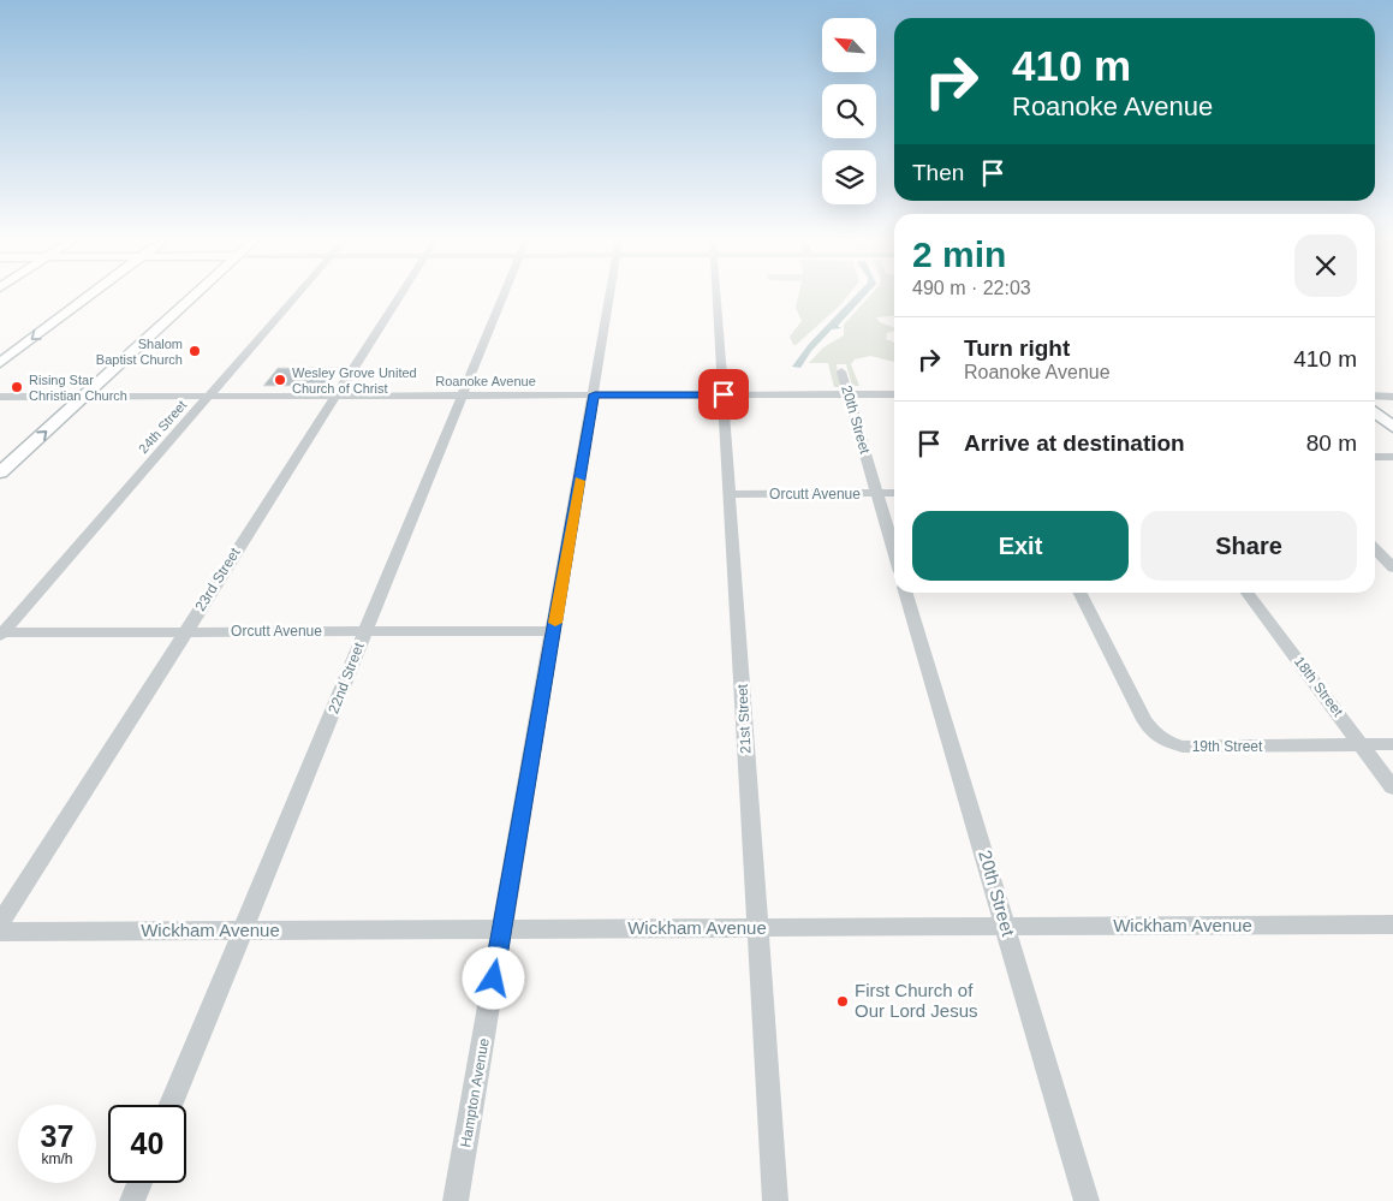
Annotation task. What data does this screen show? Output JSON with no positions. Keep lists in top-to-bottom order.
{
  "streets": {
    "street": [
      "Roanoke Avenue",
      "20th Street",
      "24th Street",
      "Orcutt Avenue",
      "23rd Street",
      "22nd Street",
      "18th Street",
      "21st Street",
      "19th Street",
      "Wickham Avenue",
      "Hampton Avenue"
    ]
  },
  "crossings": [
    ["Roanoke Avenue", "20th Street"],
    ["Roanoke Avenue", "24th Street"],
    ["Roanoke Avenue", "23rd Street"],
    ["Roanoke Avenue", "22nd Street"],
    ["Roanoke Avenue", "21st Street"],
    ["Roanoke Avenue", "Hampton Avenue"],
    ["20th Street", "Orcutt Avenue"],
    ["20th Street", "Wickham Avenue"],
    ["24th Street", "Orcutt Avenue"],
    ["Orcutt Avenue", "23rd Street"],
    ["Orcutt Avenue", "22nd Street"],
    ["Orcutt Avenue", "21st Street"],
    ["Orcutt Avenue", "Hampton Avenue"],
    ["22nd Street", "Wickham Avenue"],
    ["18th Street", "19th Street"],
    ["21st Street", "Wickham Avenue"],
    ["Wickham Avenue", "Hampton Avenue"]
  ],
  "places": [
    "Shalom Baptist Church",
    "Wesley Grove United Church of Christ",
    "Rising Star Christian Church",
    "First Church of Our Lord Jesus"
  ],
  "north": "top left",
  "page": {
    "turn": ["410 m", "Roanoke Avenue"],
    "then": "Then",
    "heading": ["2 min", "490 m · 22:03"],
    "list": [
      {
        "name": "Turn right",
        "note": "Roanoke Avenue",
        "value": "410 m"
      },
      {
        "name": "Arrive at destination",
        "value": "80 m"
      }
    ],
    "buttons": ["Exit", "Share"],
    "speed": "37 km/h",
    "limit": "40"
  }
}
